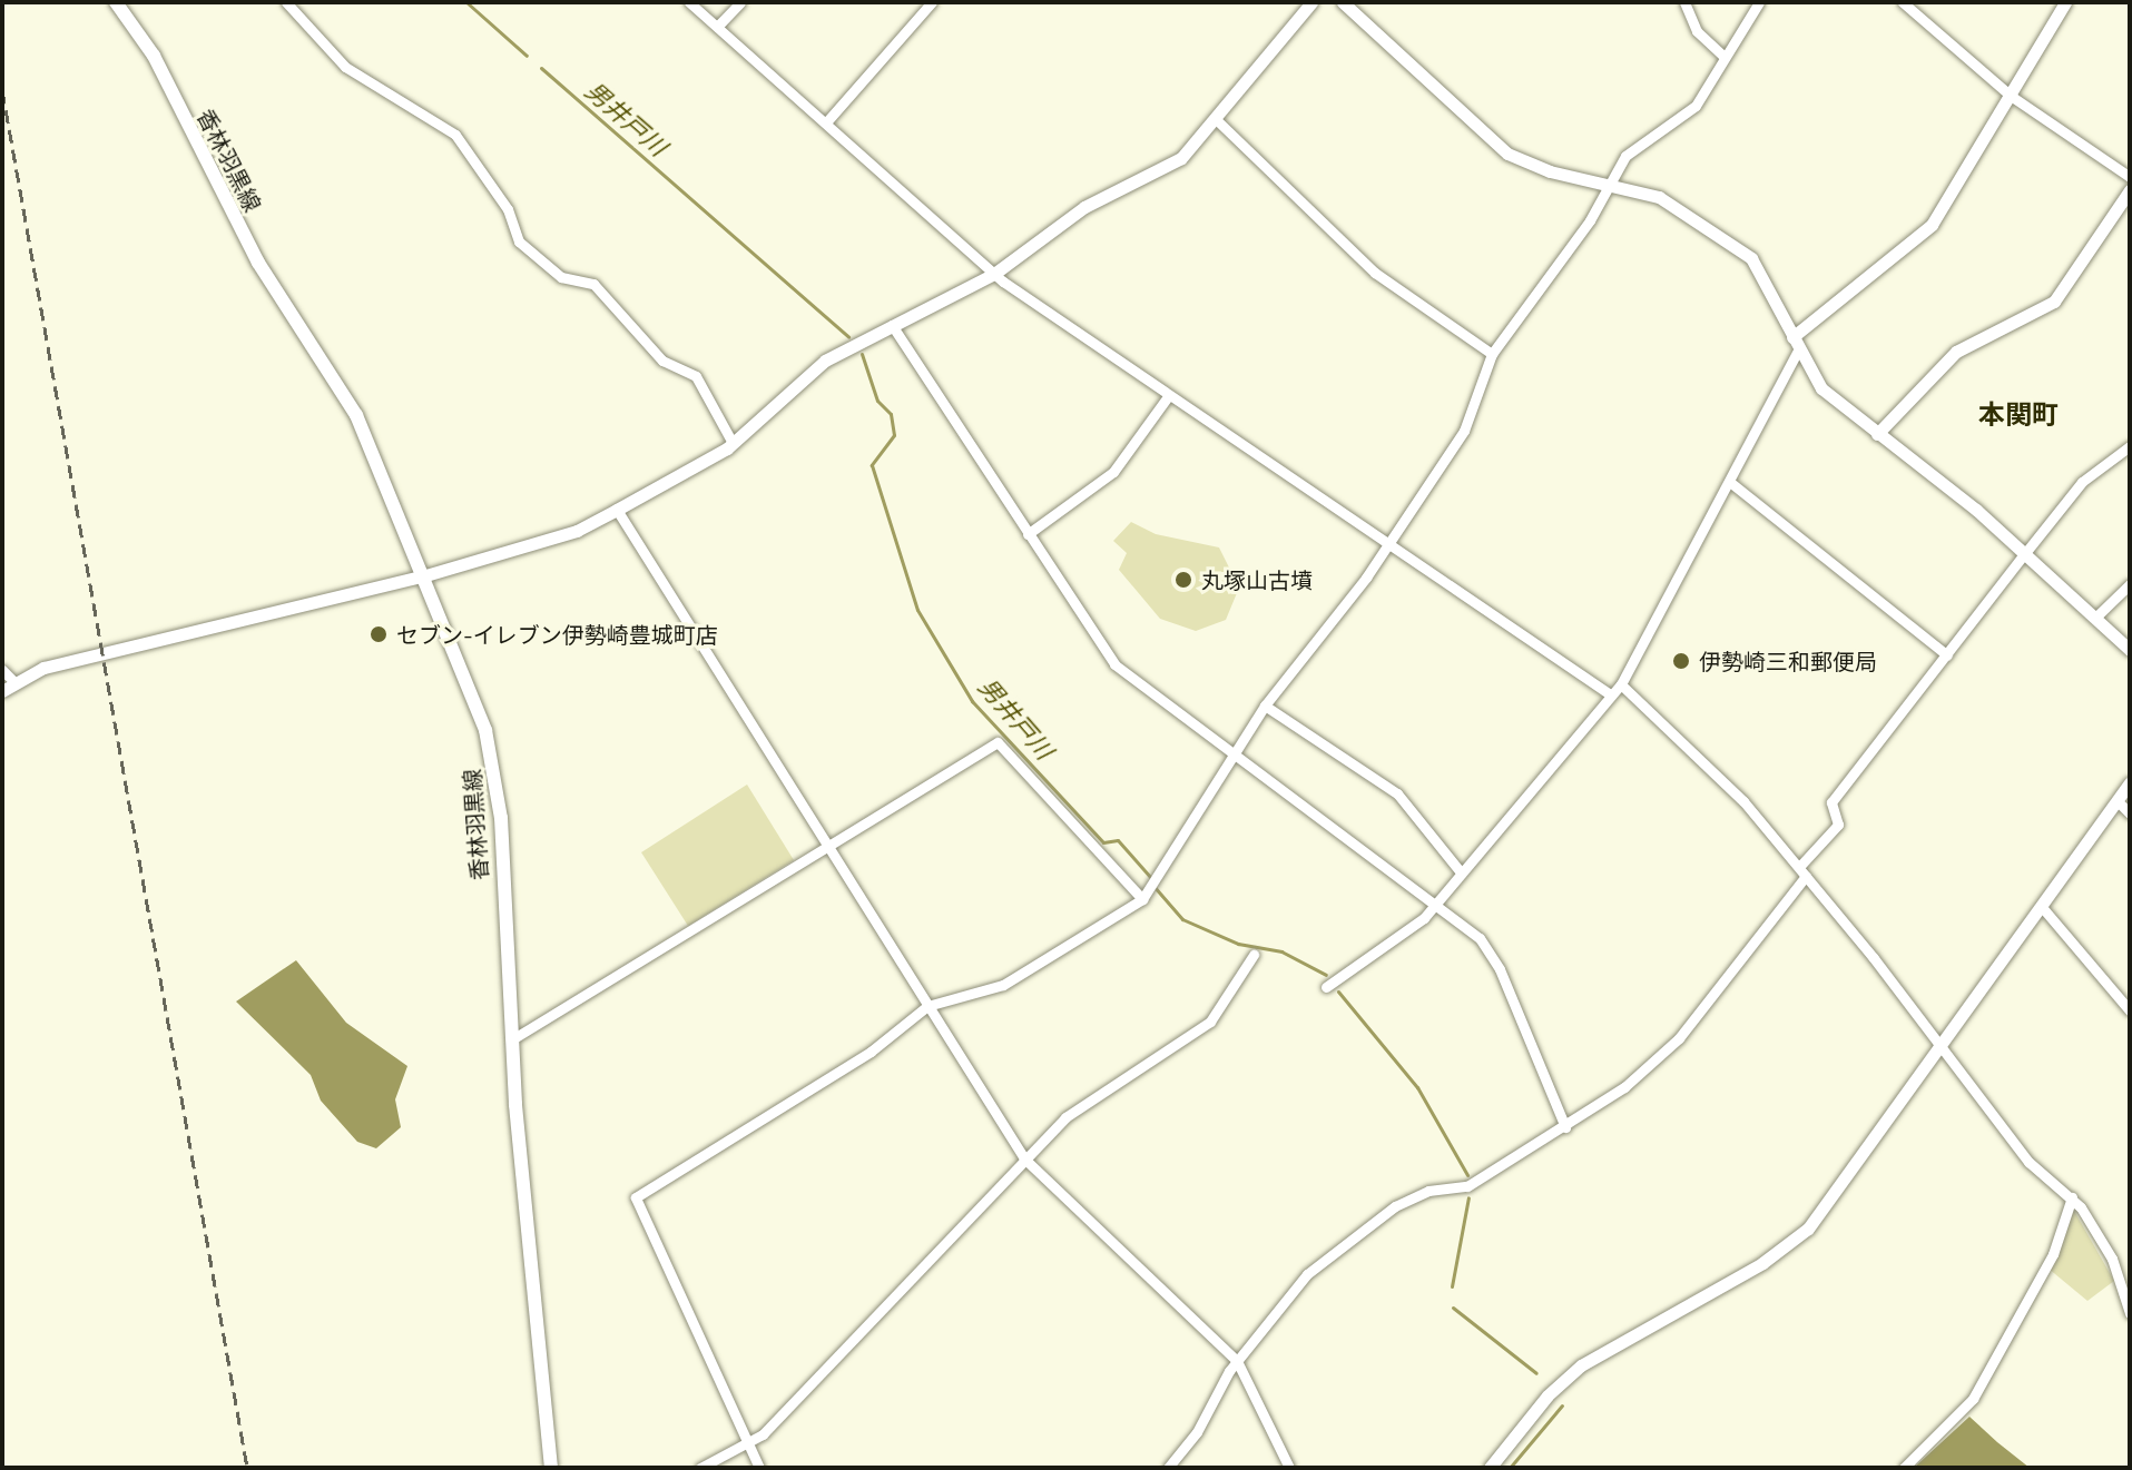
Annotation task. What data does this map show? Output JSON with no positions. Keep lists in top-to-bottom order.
{
  "streets": {
    "main road": ["香林羽黒線"]
  },
  "districts": ["本関町"],
  "water": ["男井戸川"],
  "places": ["丸塚山古墳", "セブン-イレブン伊勢崎豊城町店", "伊勢崎三和郵便局"]
}
